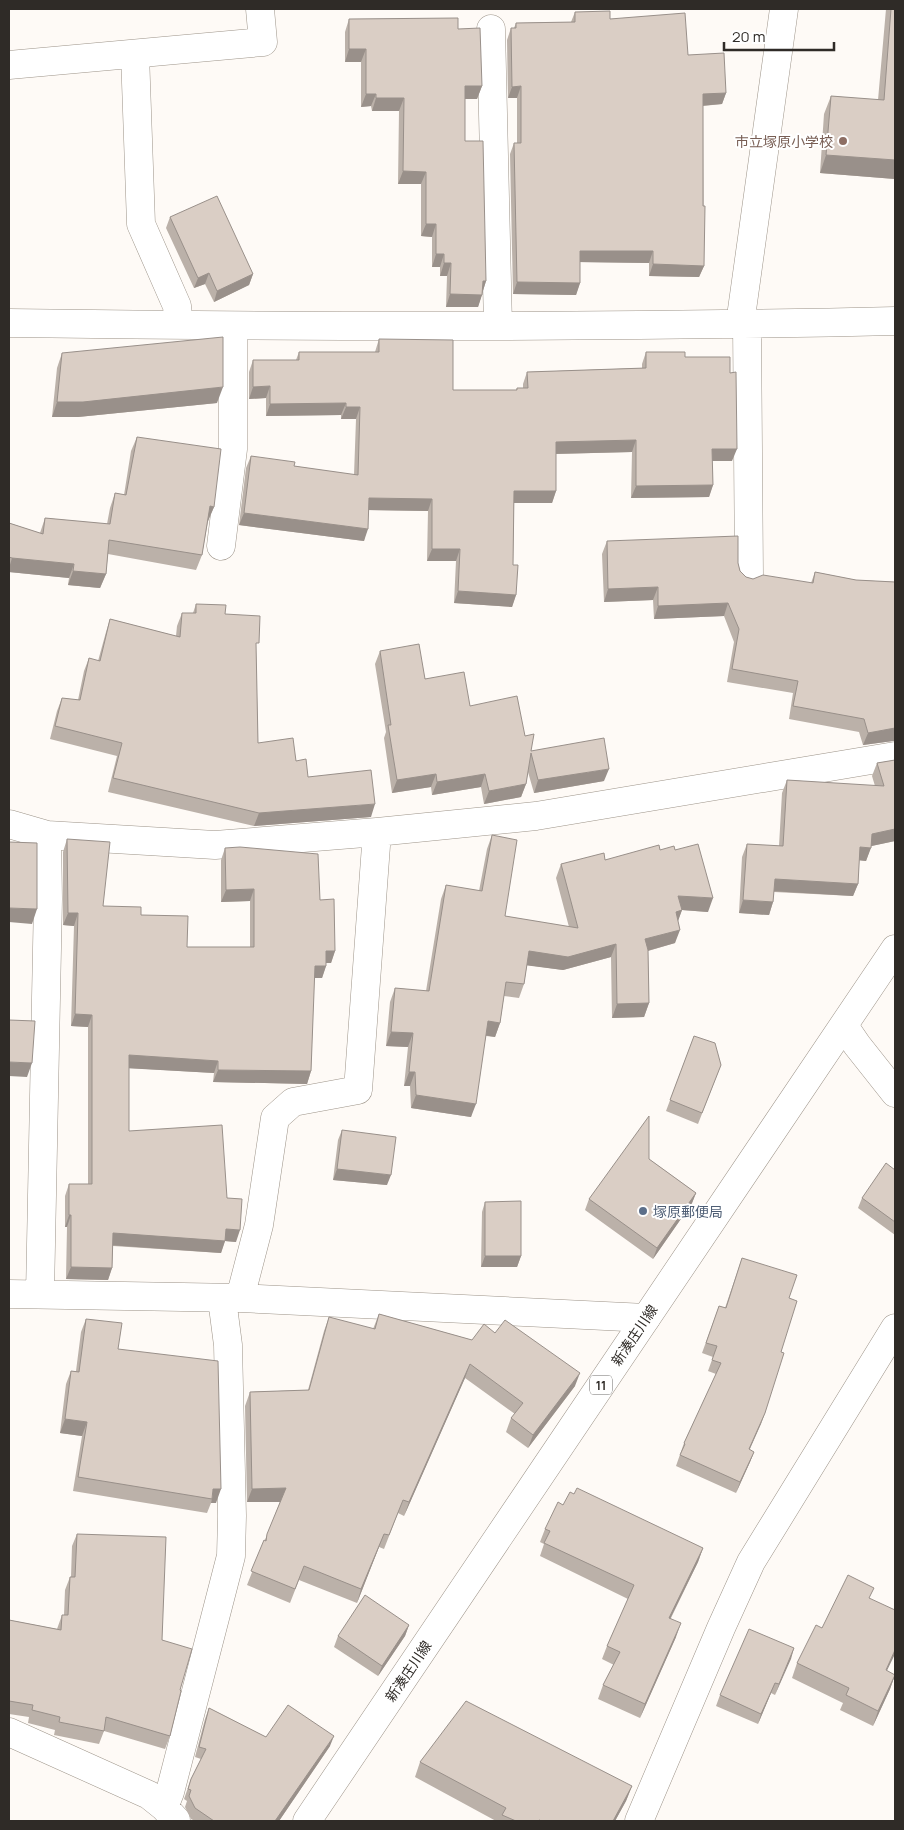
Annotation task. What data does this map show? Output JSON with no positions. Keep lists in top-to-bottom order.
{
  "streets": {
    "street": ["新湊庄川線", "11"]
  },
  "places": ["市立塚原小学校", "塚原郵便局"],
  "scale_bar": "20 m"
}
